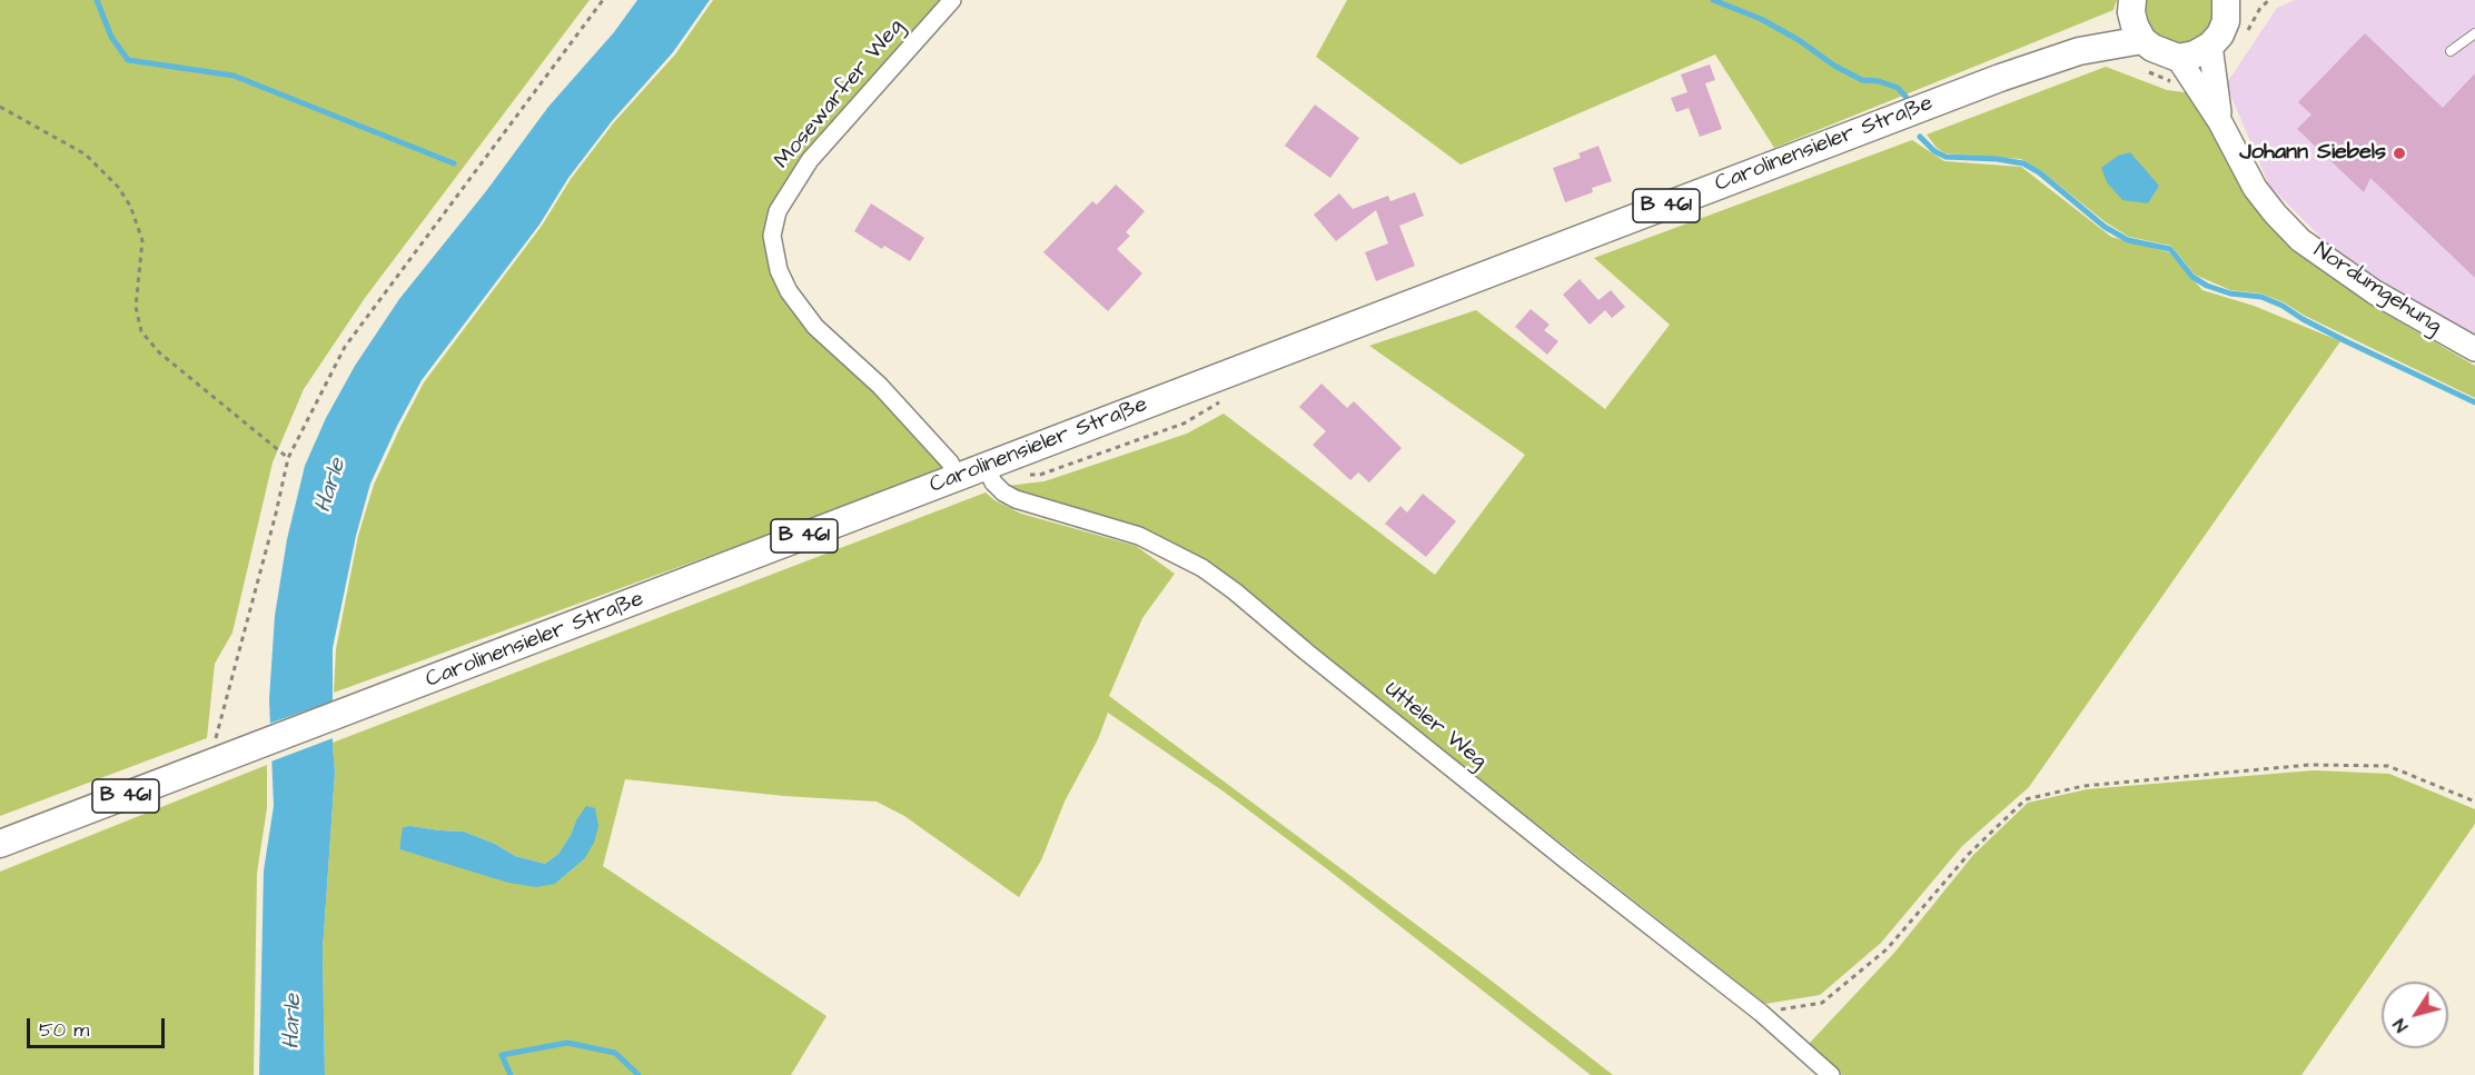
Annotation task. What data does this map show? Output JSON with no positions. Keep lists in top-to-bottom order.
{
  "streets": {
    "main road": ["Carolinensieler Straße", "B 461", "Nordumgehung"],
    "street": ["Mosewarfer Weg", "Utteler Weg"]
  },
  "crossings": [
    ["Mosewarfer Weg", "Carolinensieler Straße"],
    ["Carolinensieler Straße", "Utteler Weg"]
  ],
  "water": ["Harle"],
  "places": ["Johann Siebels"],
  "scale_bar": "50 m",
  "north": "bottom left"
}
